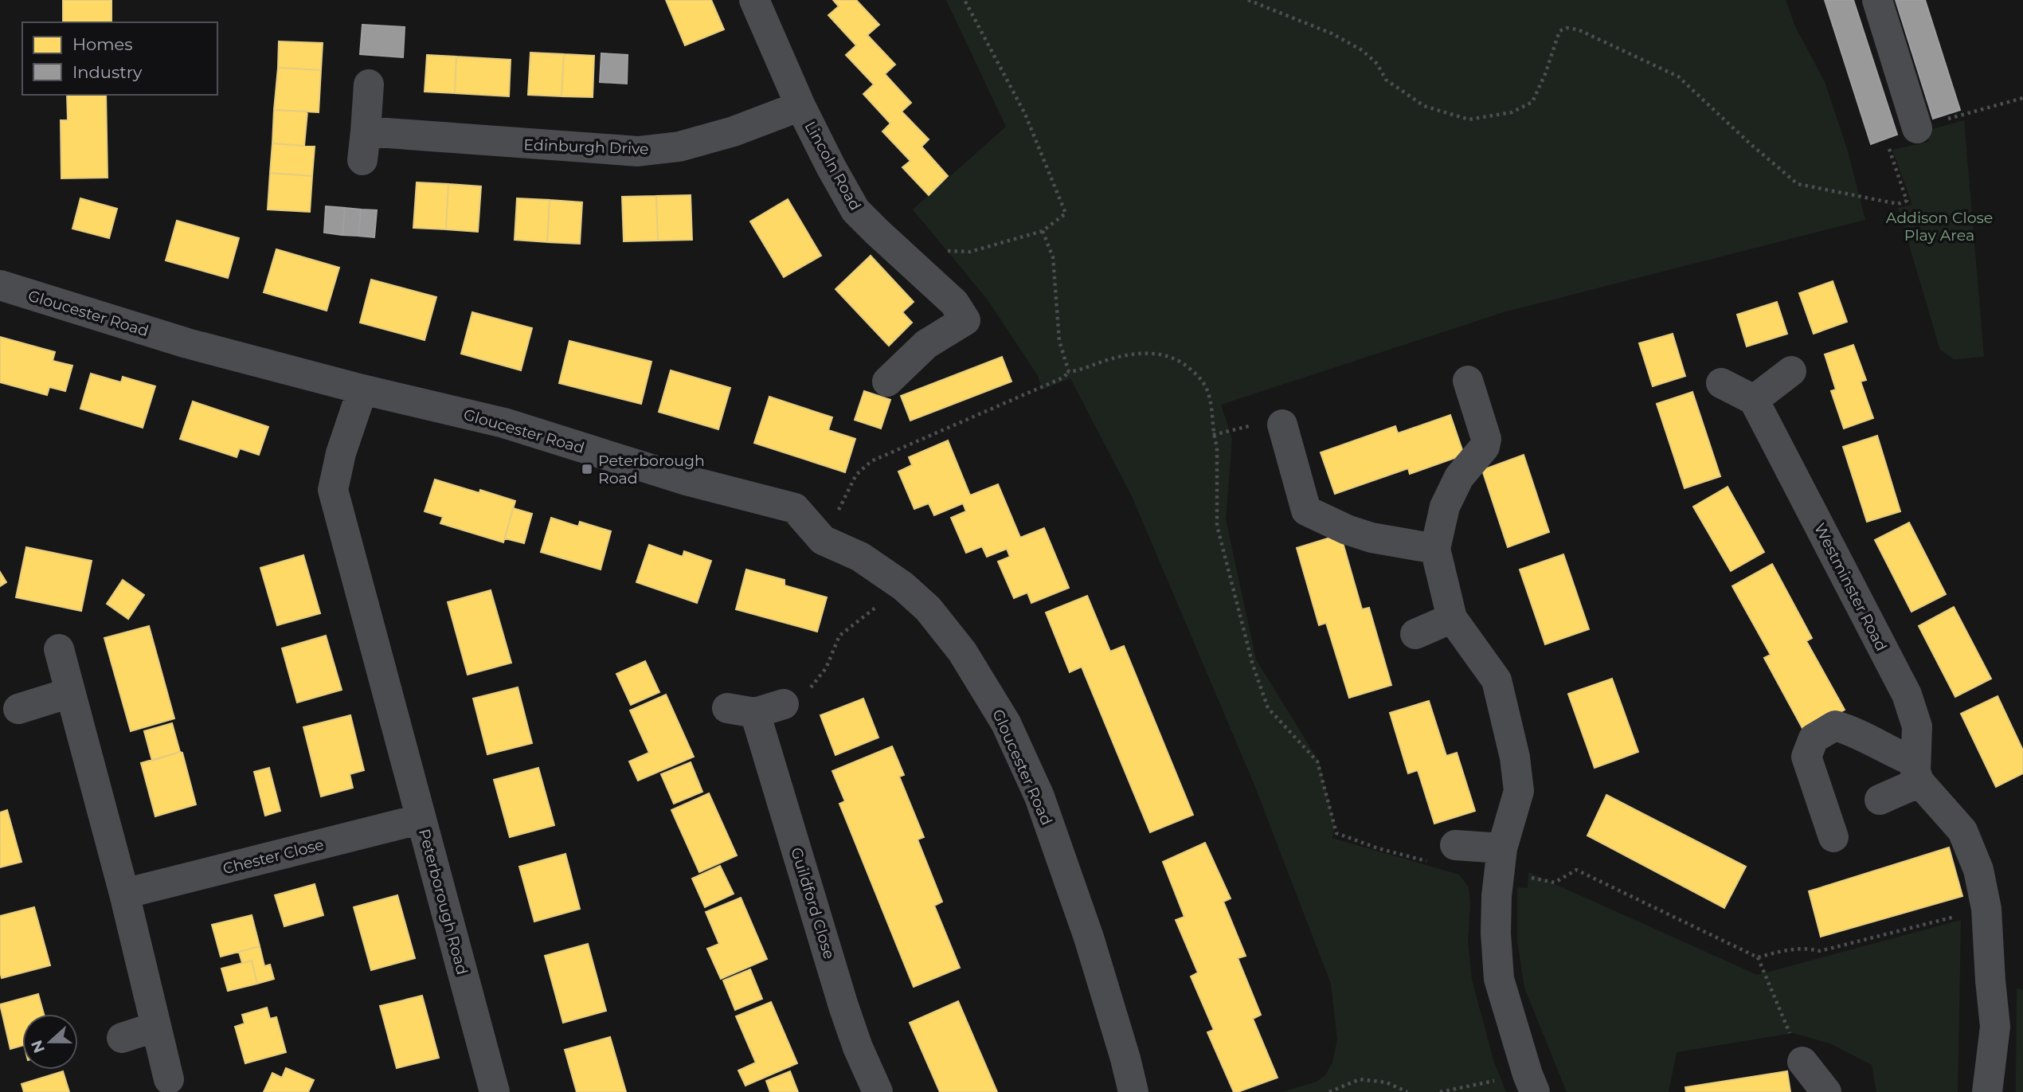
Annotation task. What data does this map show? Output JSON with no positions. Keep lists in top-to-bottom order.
{
  "streets": {
    "street": [
      "Edinburgh Drive",
      "Lincoln Road",
      "Gloucester Road",
      "Westminster Road",
      "Chester Close",
      "Peterborough Road",
      "Guildford Close"
    ]
  },
  "crossings": [
    ["Edinburgh Drive", "Lincoln Road"],
    ["Gloucester Road", "Peterborough Road"],
    ["Chester Close", "Peterborough Road"]
  ],
  "parks": ["Addison Close Play Area"],
  "places": {
    "transit": ["Peterborough Road"]
  },
  "legend": ["Homes", "Industry"],
  "north": "left"
}
